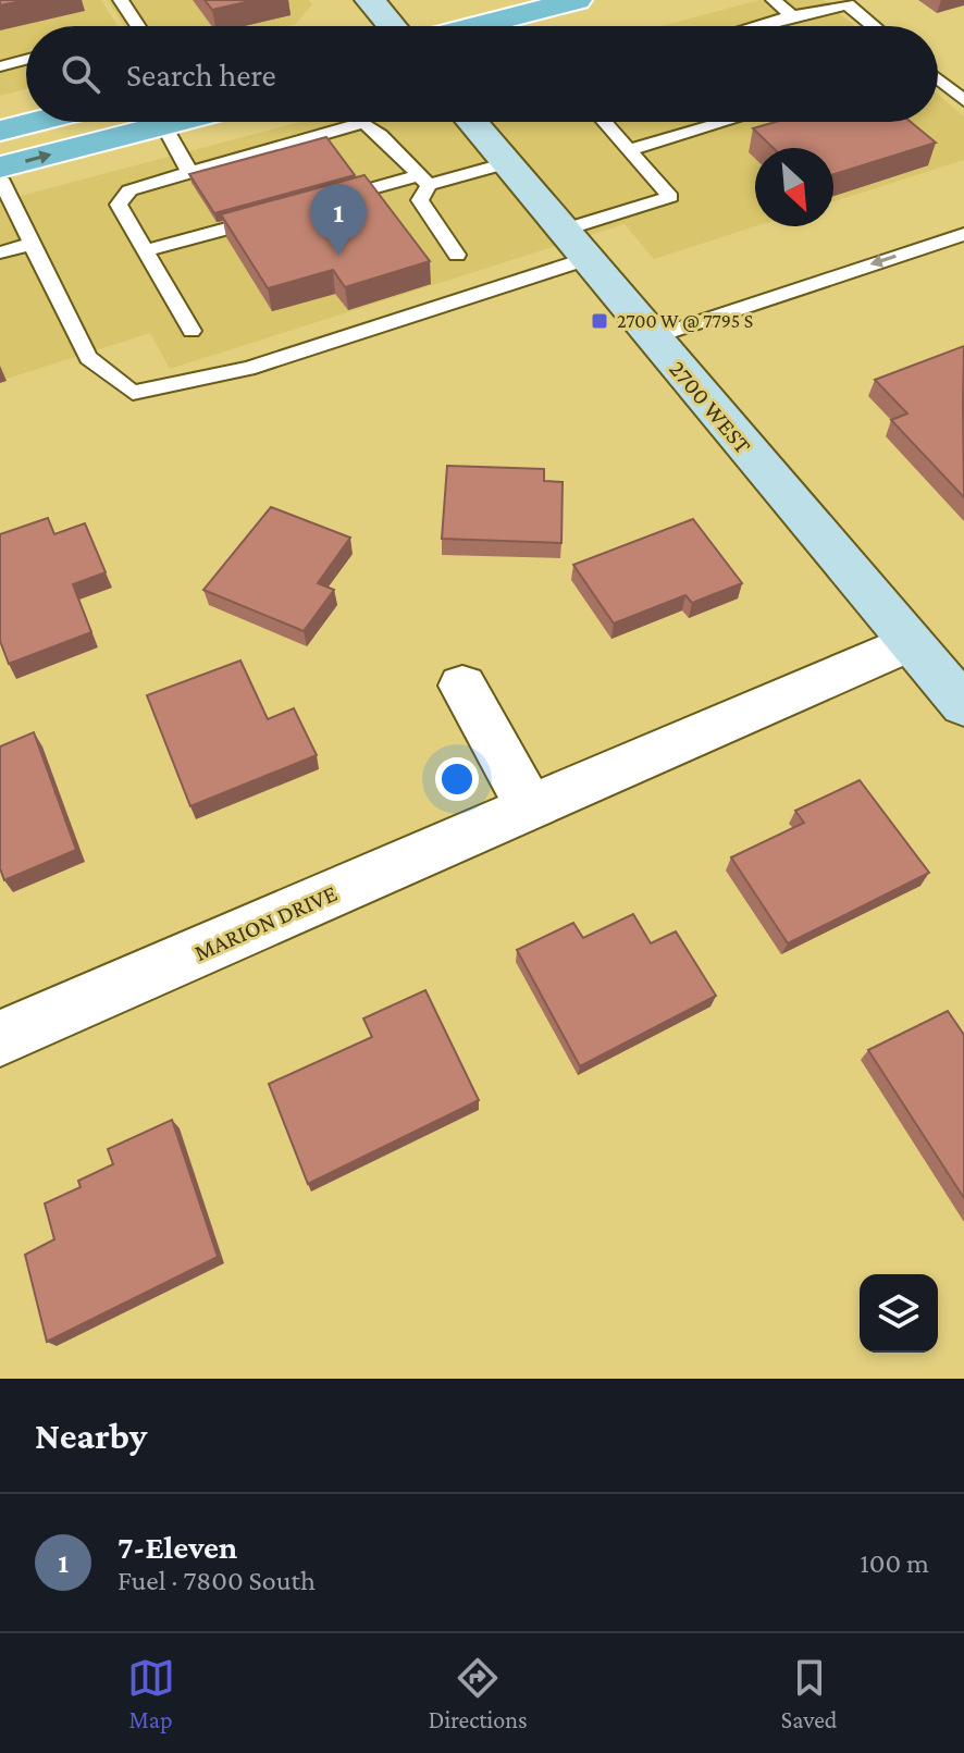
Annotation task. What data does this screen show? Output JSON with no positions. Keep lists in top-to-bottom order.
{
  "streets": {
    "main road": ["2700 WEST"],
    "street": ["MARION DRIVE"]
  },
  "crossings": [
    ["2700 WEST", "MARION DRIVE"]
  ],
  "places": {
    "transit": ["2700 W @ 7795 S"]
  },
  "north": "bottom right",
  "page": {
    "search": "Search here",
    "pins": "1",
    "heading": "Nearby",
    "list": [
      {
        "mark": "1",
        "name": "7-Eleven",
        "note": "Fuel · 7800 South",
        "value": "100 m"
      }
    ],
    "nav": ["Map", "Directions", "Saved"]
  }
}
